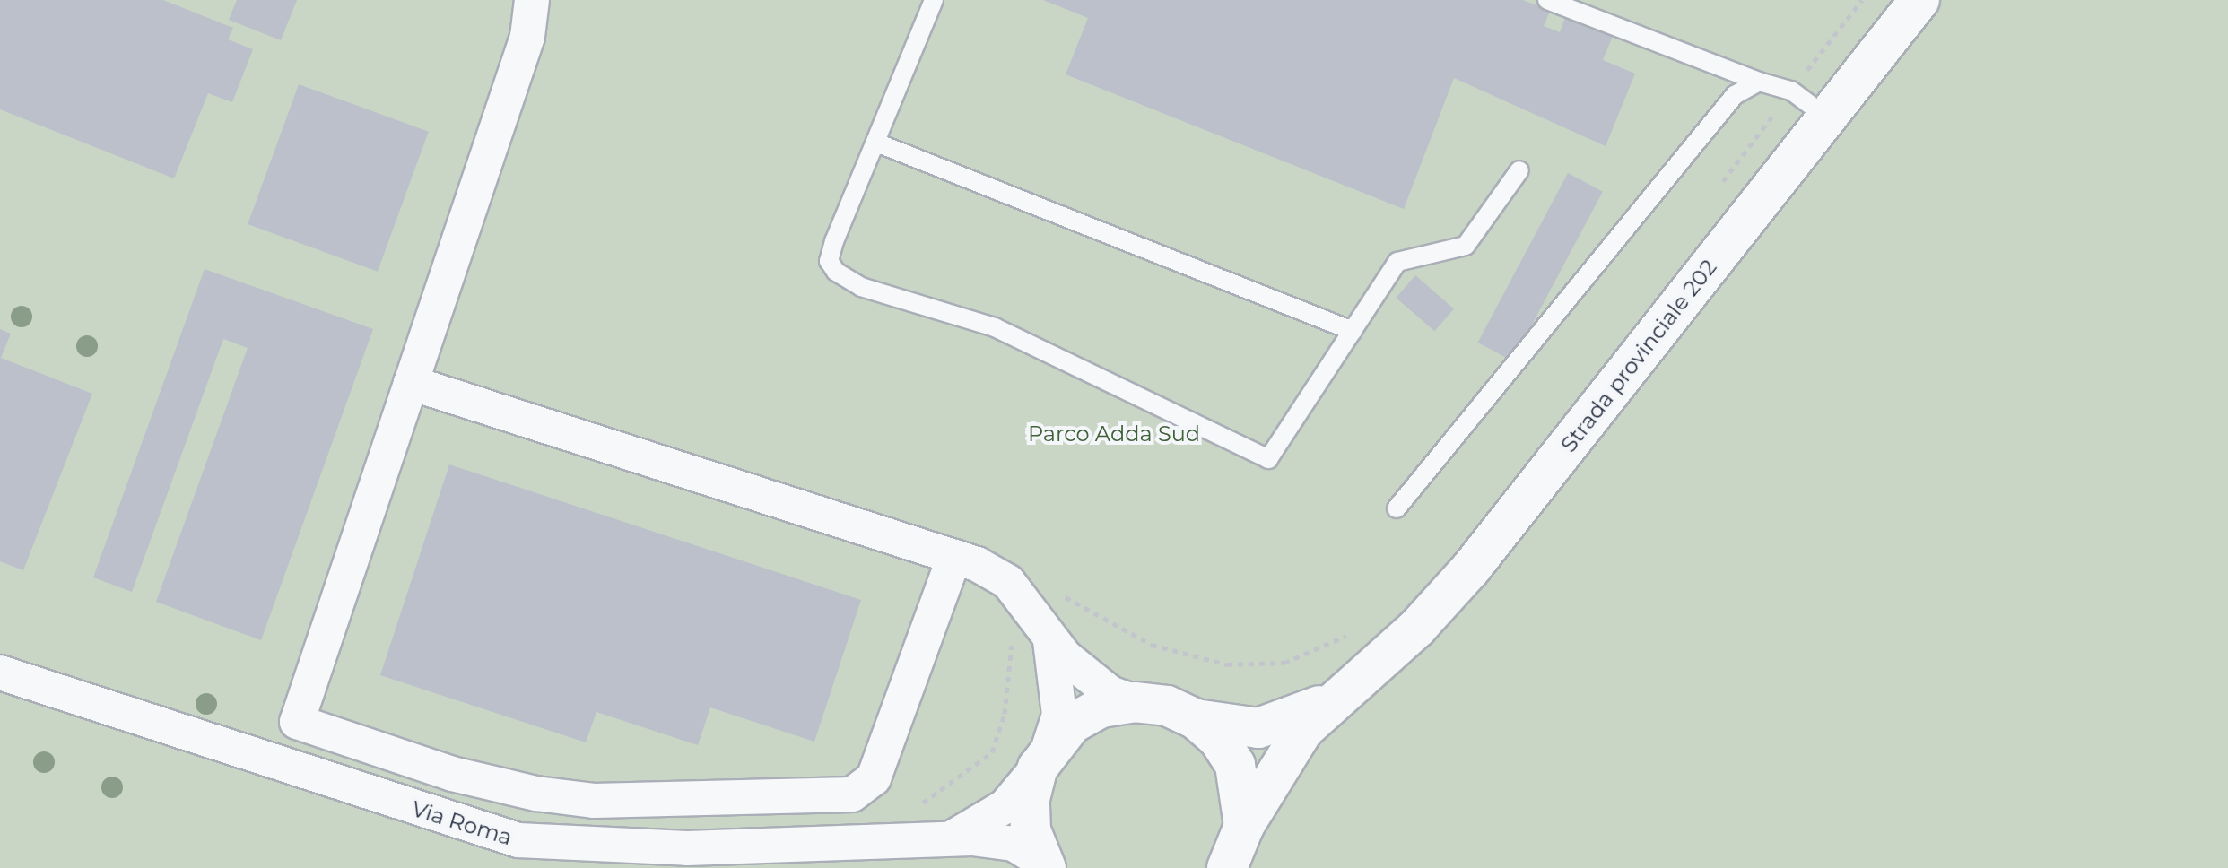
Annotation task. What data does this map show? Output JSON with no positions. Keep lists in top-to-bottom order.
{
  "streets": {
    "street": ["Strada provinciale 202", "Via Roma"]
  },
  "crossings": [
    ["Strada provinciale 202", "Via Roma"]
  ],
  "parks": ["Parco Adda Sud"]
}
